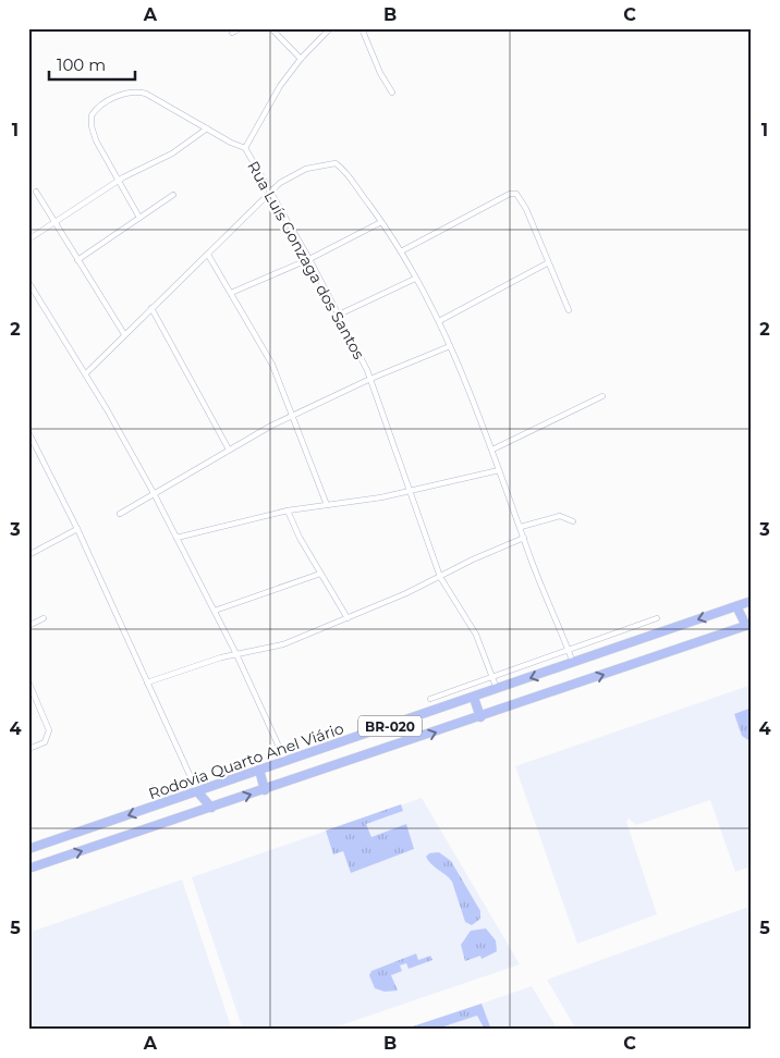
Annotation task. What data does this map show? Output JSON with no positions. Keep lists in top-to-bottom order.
{
  "streets": {
    "highway": ["BR-020", "Rodovia Quarto Anel Viário"],
    "street": ["Rua Luís Gonzaga dos Santos"]
  },
  "crossings": [
    ["Rua Luís Gonzaga dos Santos", "Rodovia Quarto Anel Viário"]
  ],
  "scale_bar": "100 m",
  "grid": {
    "columns": ["A", "B", "C"],
    "rows": [
      "1",
      "2",
      "3",
      "4",
      "5"
    ]
  }
}
